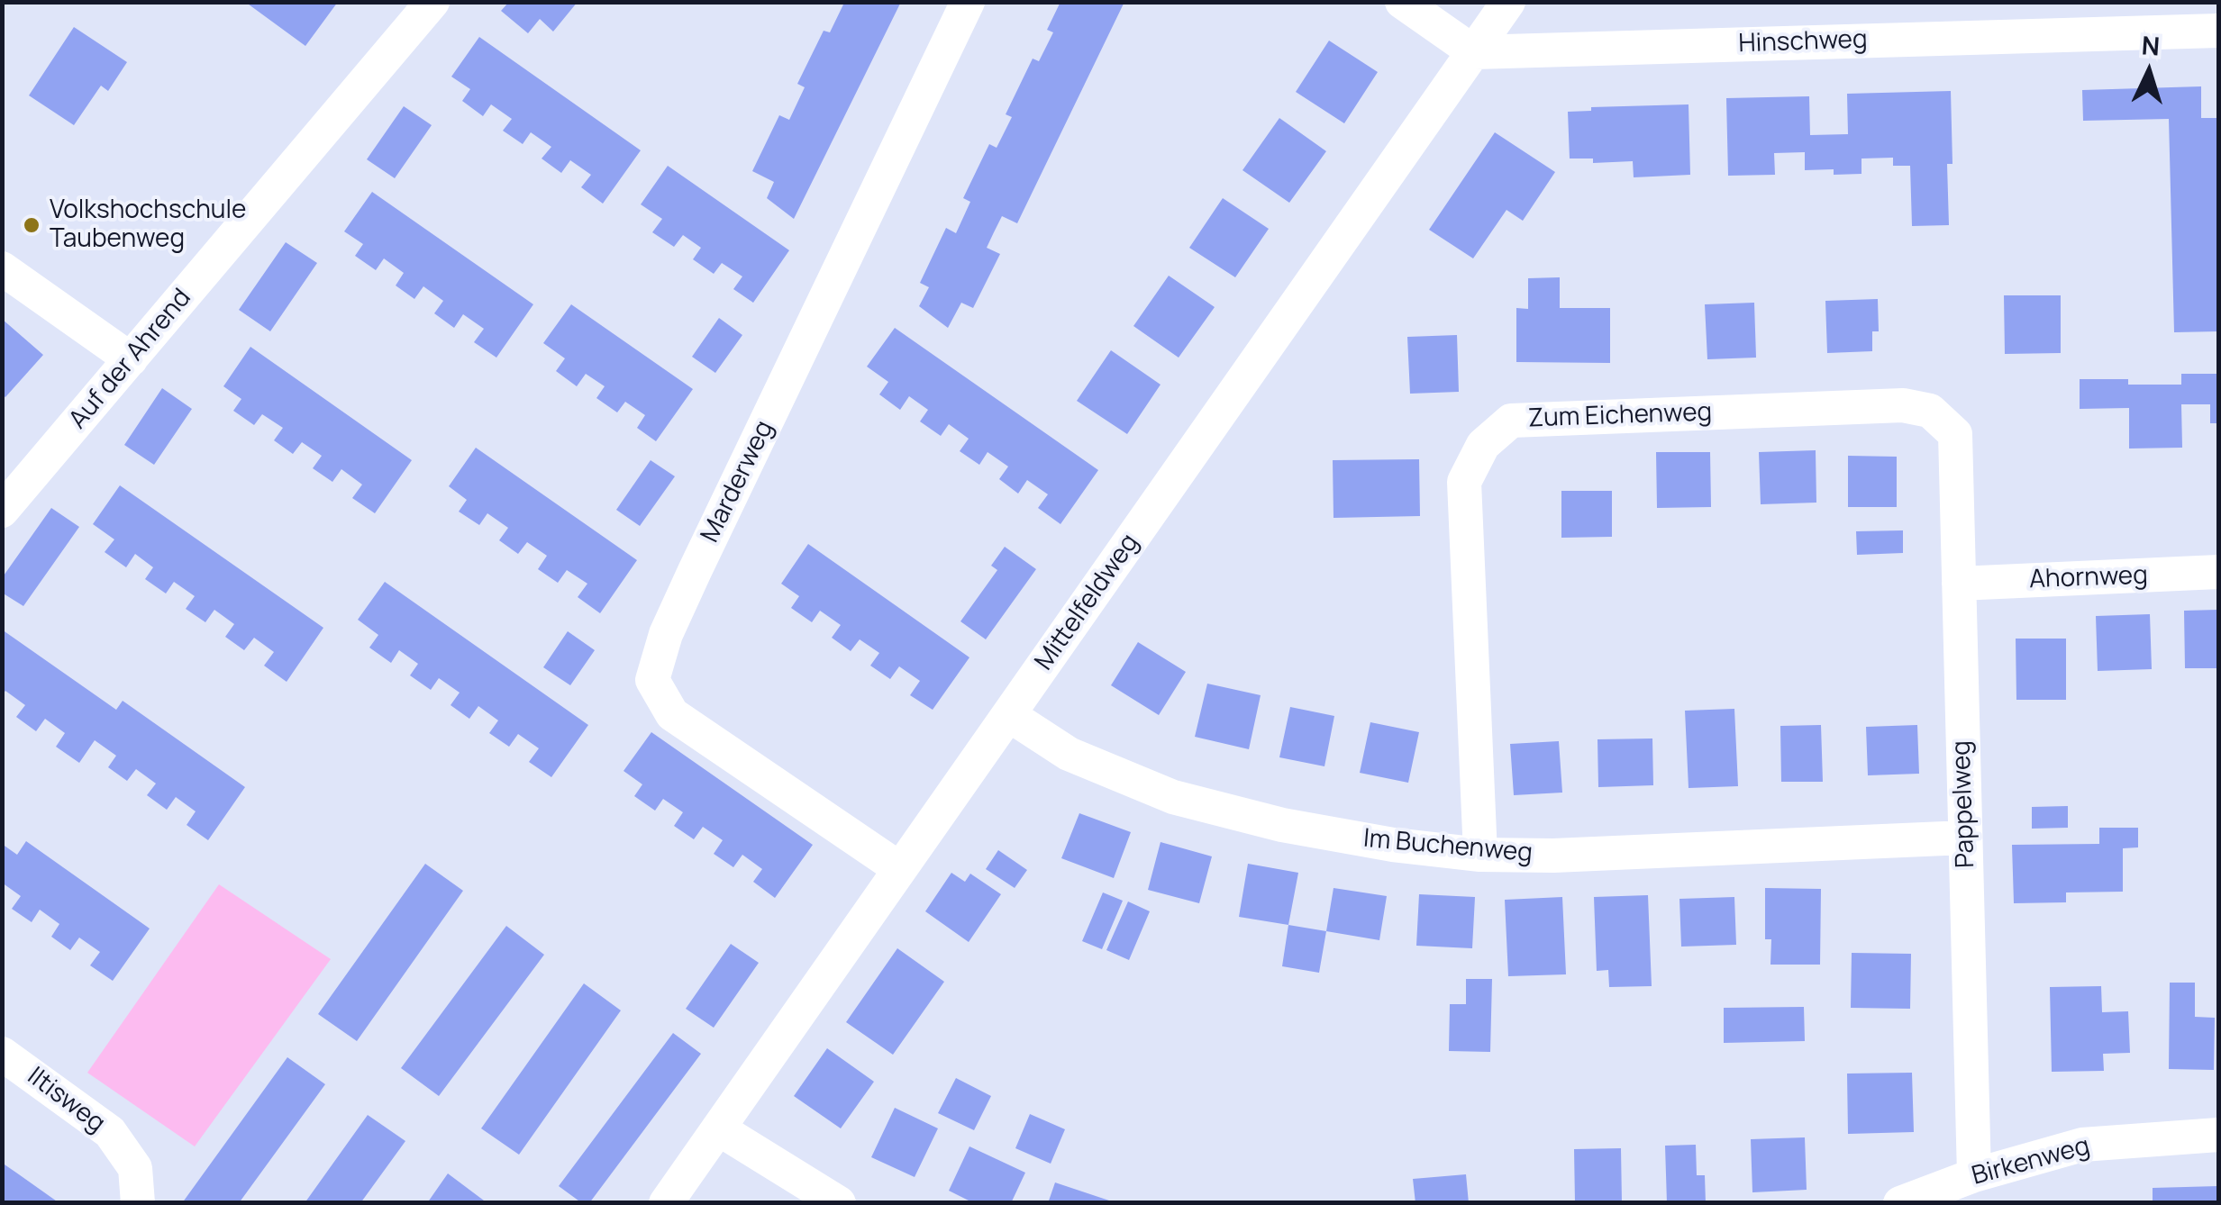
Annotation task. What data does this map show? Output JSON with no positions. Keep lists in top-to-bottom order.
{
  "streets": {
    "street": [
      "Hinschweg",
      "Auf der Ahrend",
      "Zum Eichenweg",
      "Marderweg",
      "Ahornweg",
      "Mittelfeldweg",
      "Pappelweg",
      "Im Buchenweg",
      "Iltisweg",
      "Birkenweg"
    ]
  },
  "crossings": [
    ["Hinschweg", "Mittelfeldweg"],
    ["Zum Eichenweg", "Pappelweg"],
    ["Zum Eichenweg", "Im Buchenweg"],
    ["Marderweg", "Mittelfeldweg"],
    ["Ahornweg", "Pappelweg"],
    ["Mittelfeldweg", "Im Buchenweg"],
    ["Pappelweg", "Im Buchenweg"],
    ["Pappelweg", "Birkenweg"]
  ],
  "places": ["Volkshochschule Taubenweg"],
  "north": "top"
}
